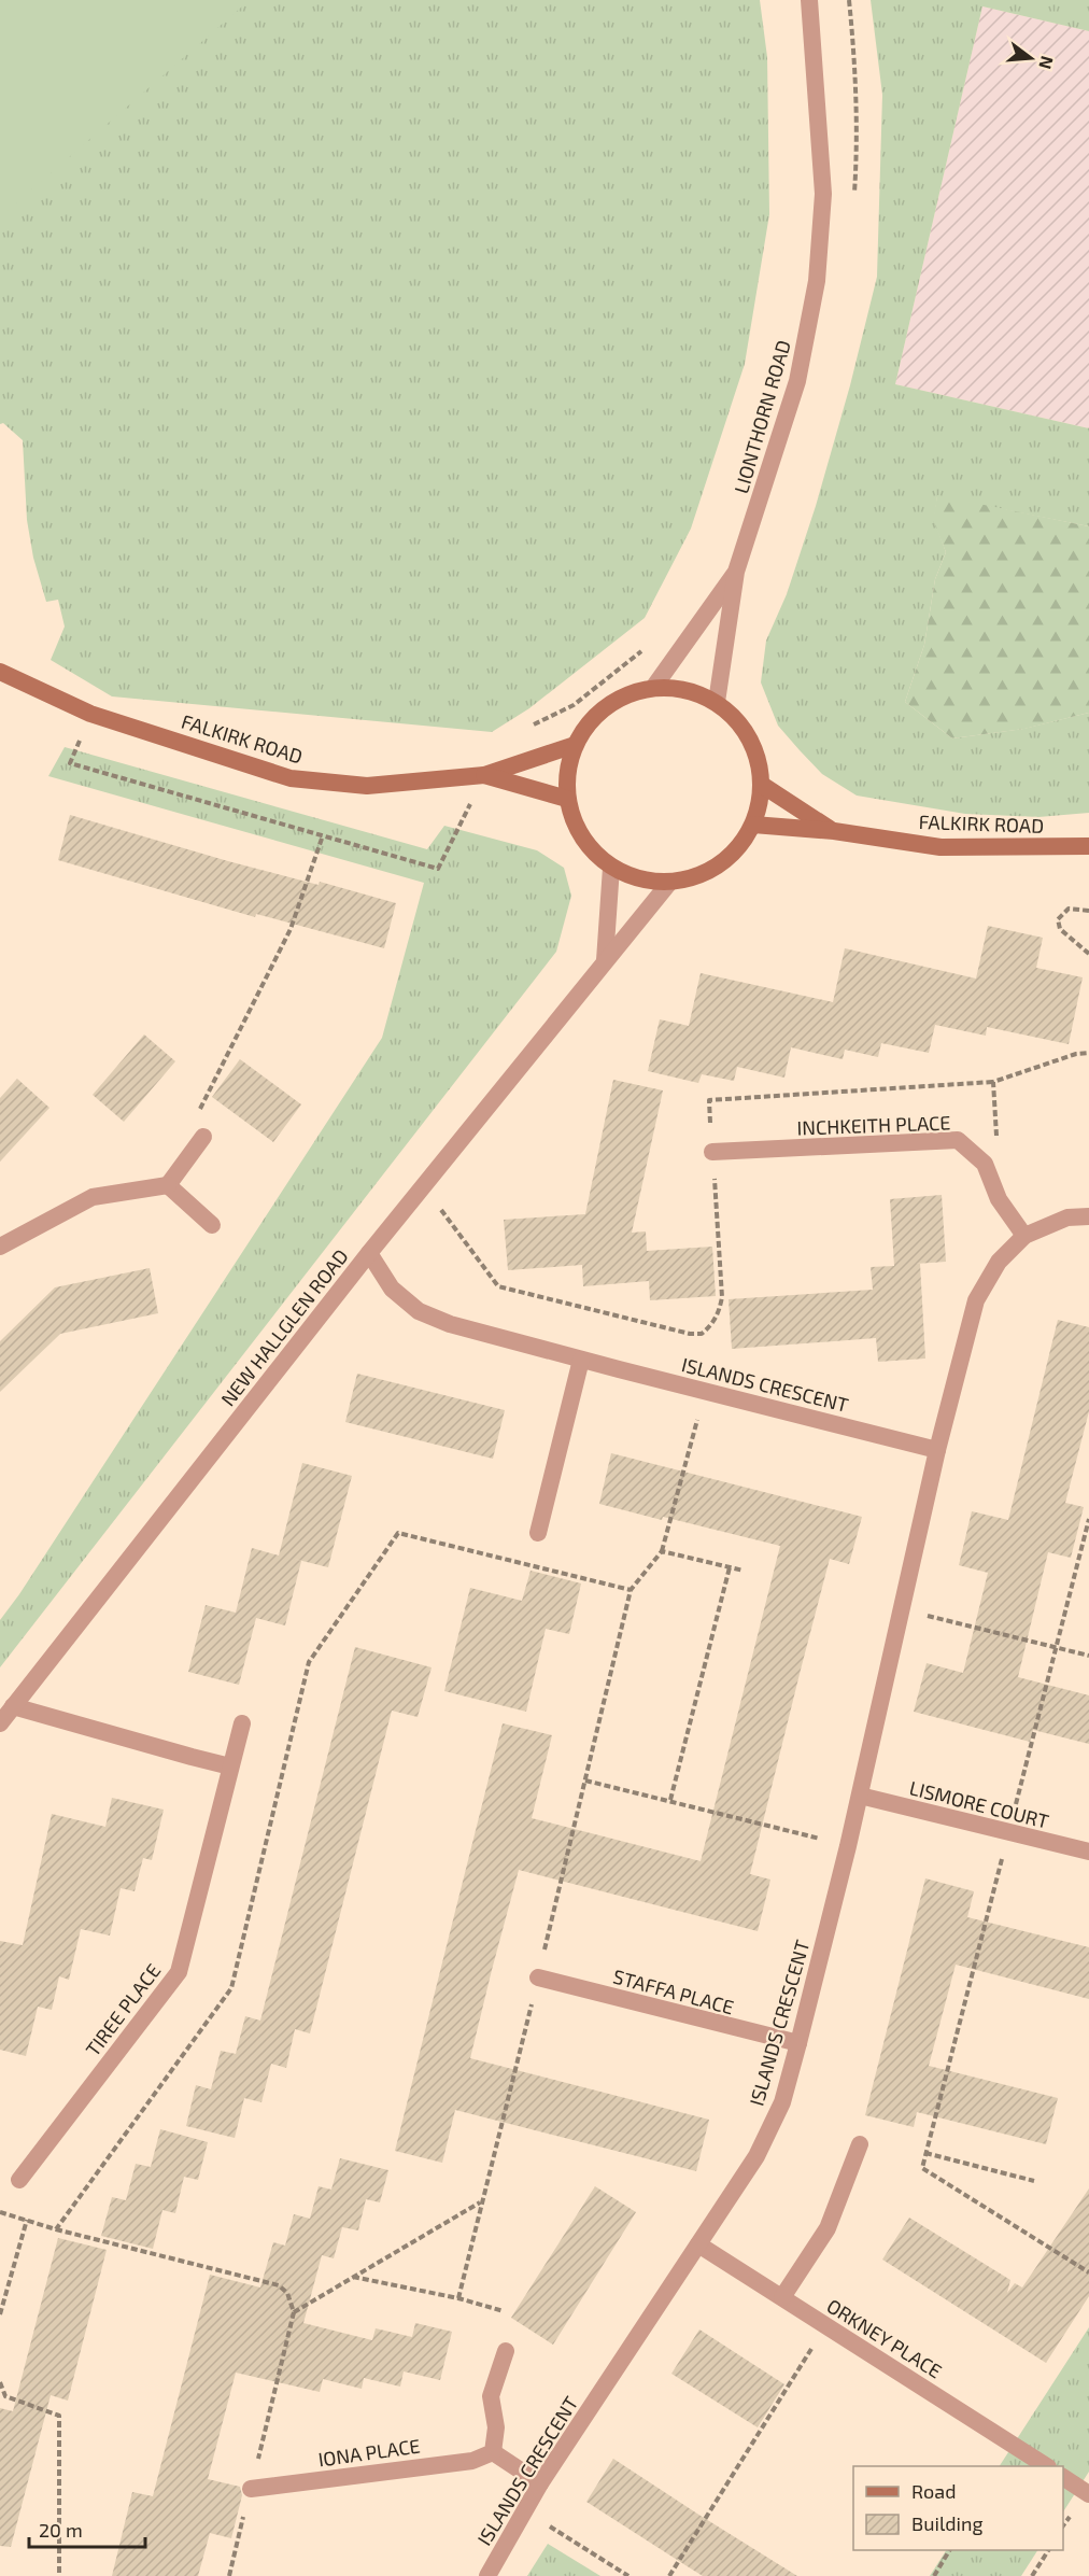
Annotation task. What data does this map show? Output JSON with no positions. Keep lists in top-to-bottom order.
{
  "streets": {
    "main road": ["FALKIRK ROAD"],
    "street": [
      "LIONTHORN ROAD",
      "INCHKEITH PLACE",
      "NEW HALLGLEN ROAD",
      "ISLANDS CRESCENT",
      "LISMORE COURT",
      "STAFFA PLACE",
      "TIREE PLACE",
      "ORKNEY PLACE",
      "IONA PLACE"
    ]
  },
  "crossings": [
    ["LIONTHORN ROAD", "FALKIRK ROAD"],
    ["LIONTHORN ROAD", "NEW HALLGLEN ROAD"],
    ["FALKIRK ROAD", "NEW HALLGLEN ROAD"],
    ["INCHKEITH PLACE", "ISLANDS CRESCENT"],
    ["NEW HALLGLEN ROAD", "ISLANDS CRESCENT"],
    ["ISLANDS CRESCENT", "LISMORE COURT"],
    ["ISLANDS CRESCENT", "STAFFA PLACE"],
    ["ISLANDS CRESCENT", "ORKNEY PLACE"]
  ],
  "legend": ["Road", "Building"],
  "scale_bar": "20 m",
  "north": "right"
}
